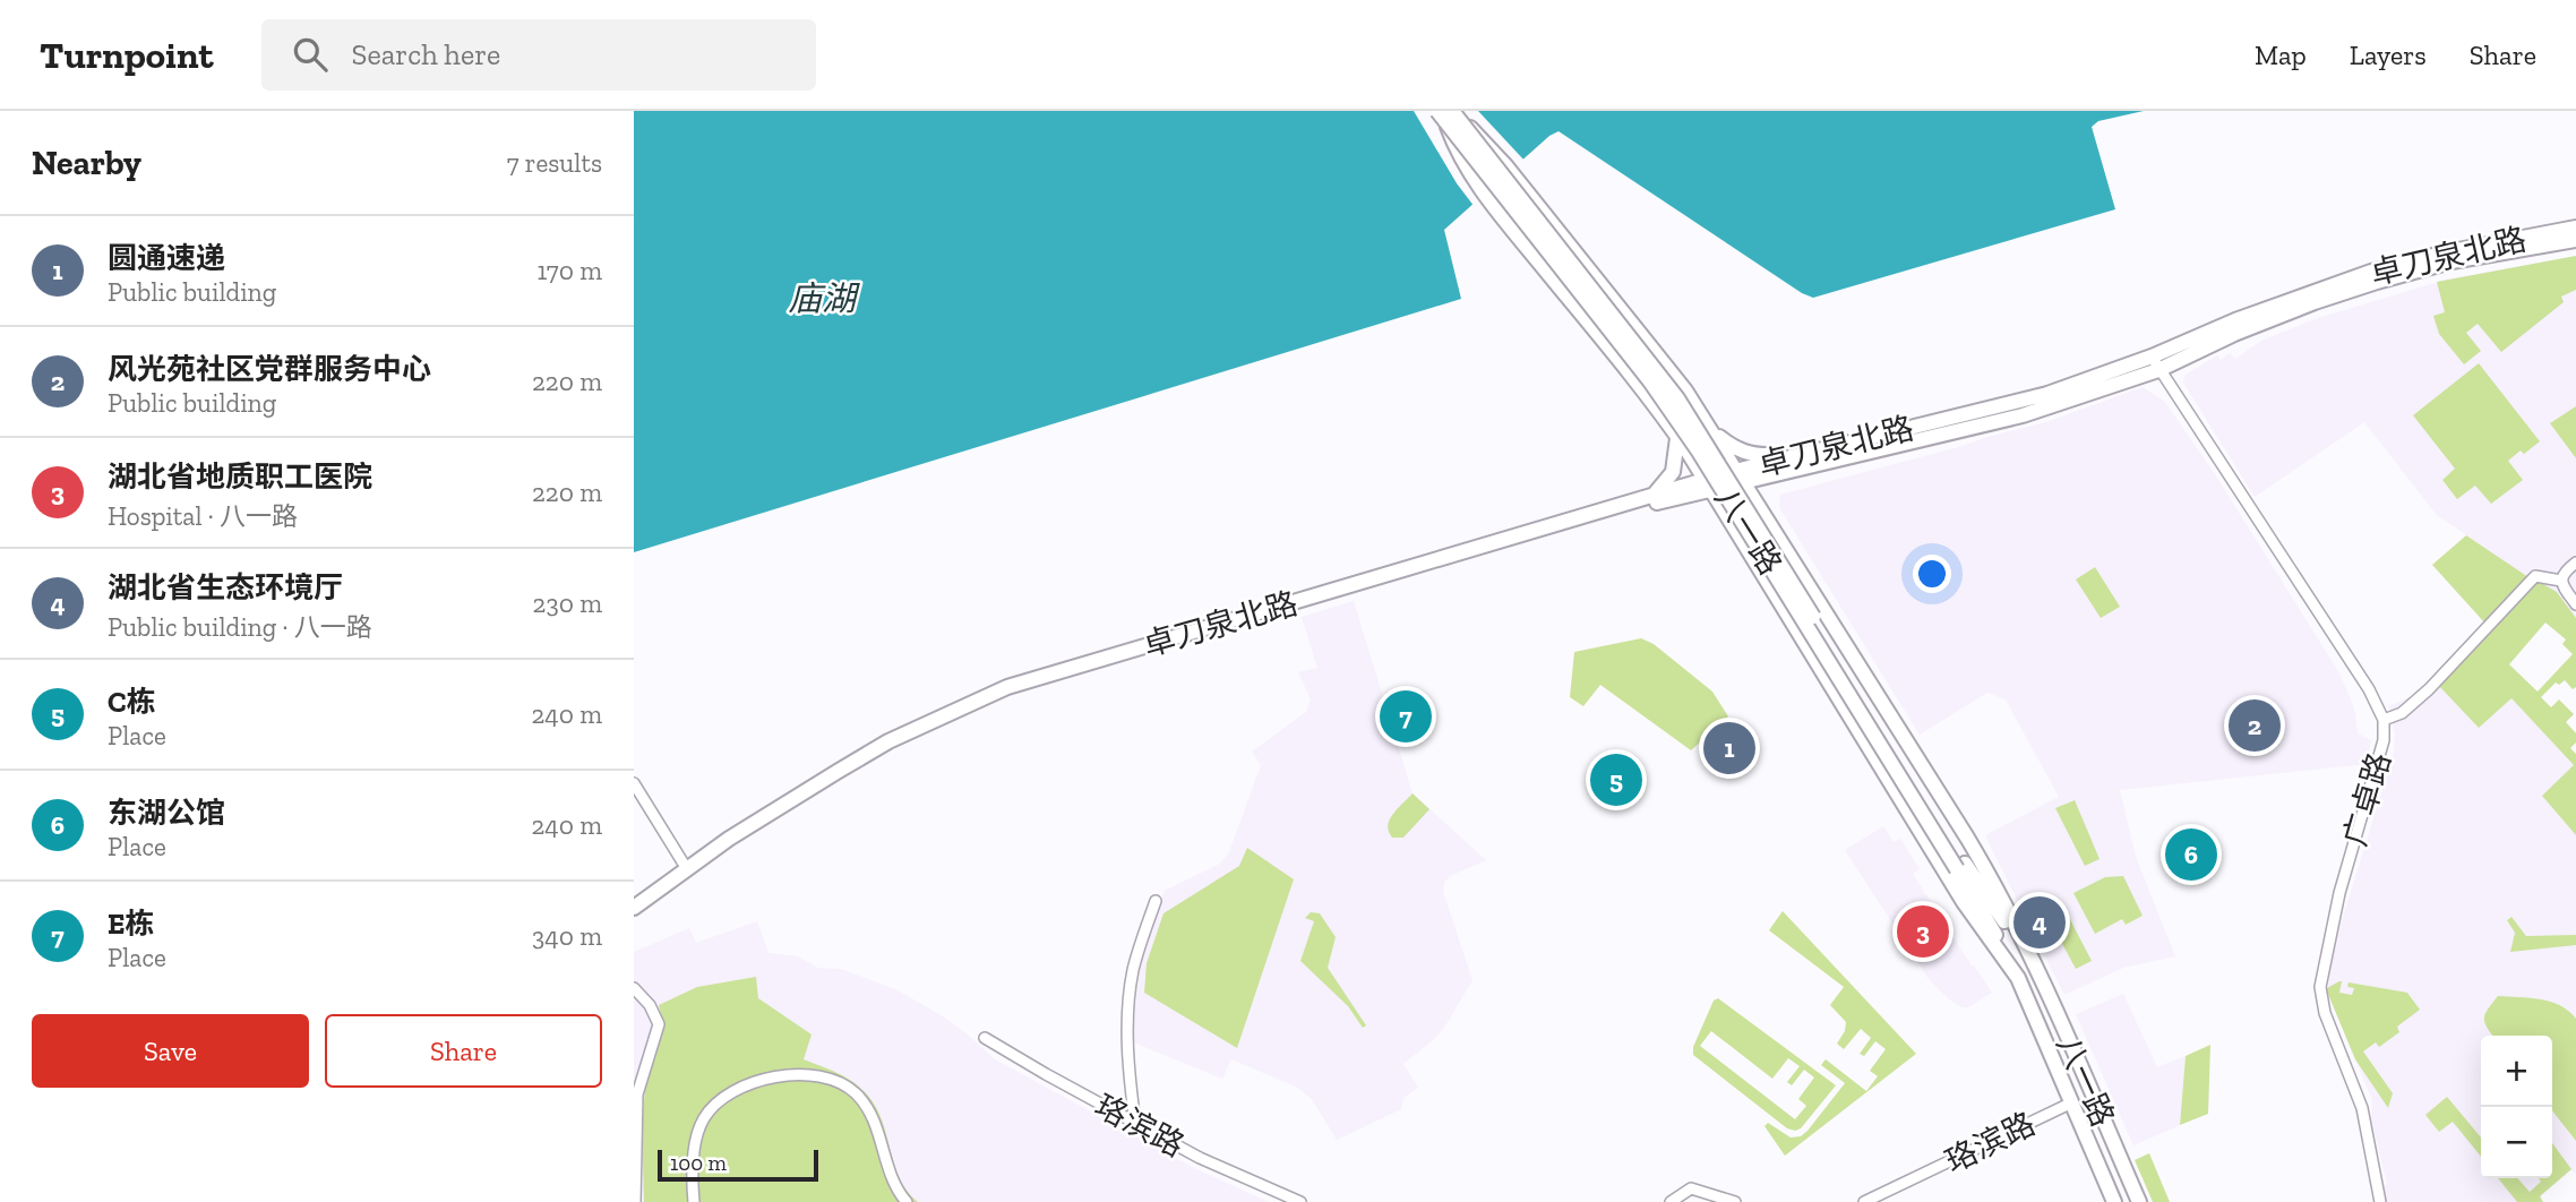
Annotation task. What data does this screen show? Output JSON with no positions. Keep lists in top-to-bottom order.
{
  "streets": {
    "main road": ["卓刀泉北路", "八一路"],
    "street": ["广卓路", "珞滨路"]
  },
  "crossings": [
    ["卓刀泉北路", "八一路"],
    ["卓刀泉北路", "广卓路"],
    ["八一路", "珞滨路"]
  ],
  "water": ["庙湖"],
  "scale_bar": "100 m",
  "page": {
    "header": "Turnpoint",
    "search": "Search here",
    "nav": ["Map", "Layers", "Share"],
    "heading": ["Nearby", "7 results"],
    "list": [
      {
        "mark": "1",
        "name": "圆通速递",
        "note": "Public building",
        "value": "170 m"
      },
      {
        "mark": "2",
        "name": "风光苑社区党群服务中心",
        "note": "Public building",
        "value": "220 m"
      },
      {
        "mark": "3",
        "name": "湖北省地质职工医院",
        "note": "Hospital · 八一路",
        "value": "220 m"
      },
      {
        "mark": "4",
        "name": "湖北省生态环境厅",
        "note": "Public building · 八一路",
        "value": "230 m"
      },
      {
        "mark": "5",
        "name": "C栋",
        "note": "Place",
        "value": "240 m"
      },
      {
        "mark": "6",
        "name": "东湖公馆",
        "note": "Place",
        "value": "240 m"
      },
      {
        "mark": "7",
        "name": "E栋",
        "note": "Place",
        "value": "340 m"
      }
    ],
    "pins": [
      "7",
      "2",
      "1",
      "5",
      "6",
      "4",
      "3"
    ],
    "buttons": ["Save", "Share"],
    "map_buttons": ["+", "−"],
    "scale": "100 m"
  }
}
